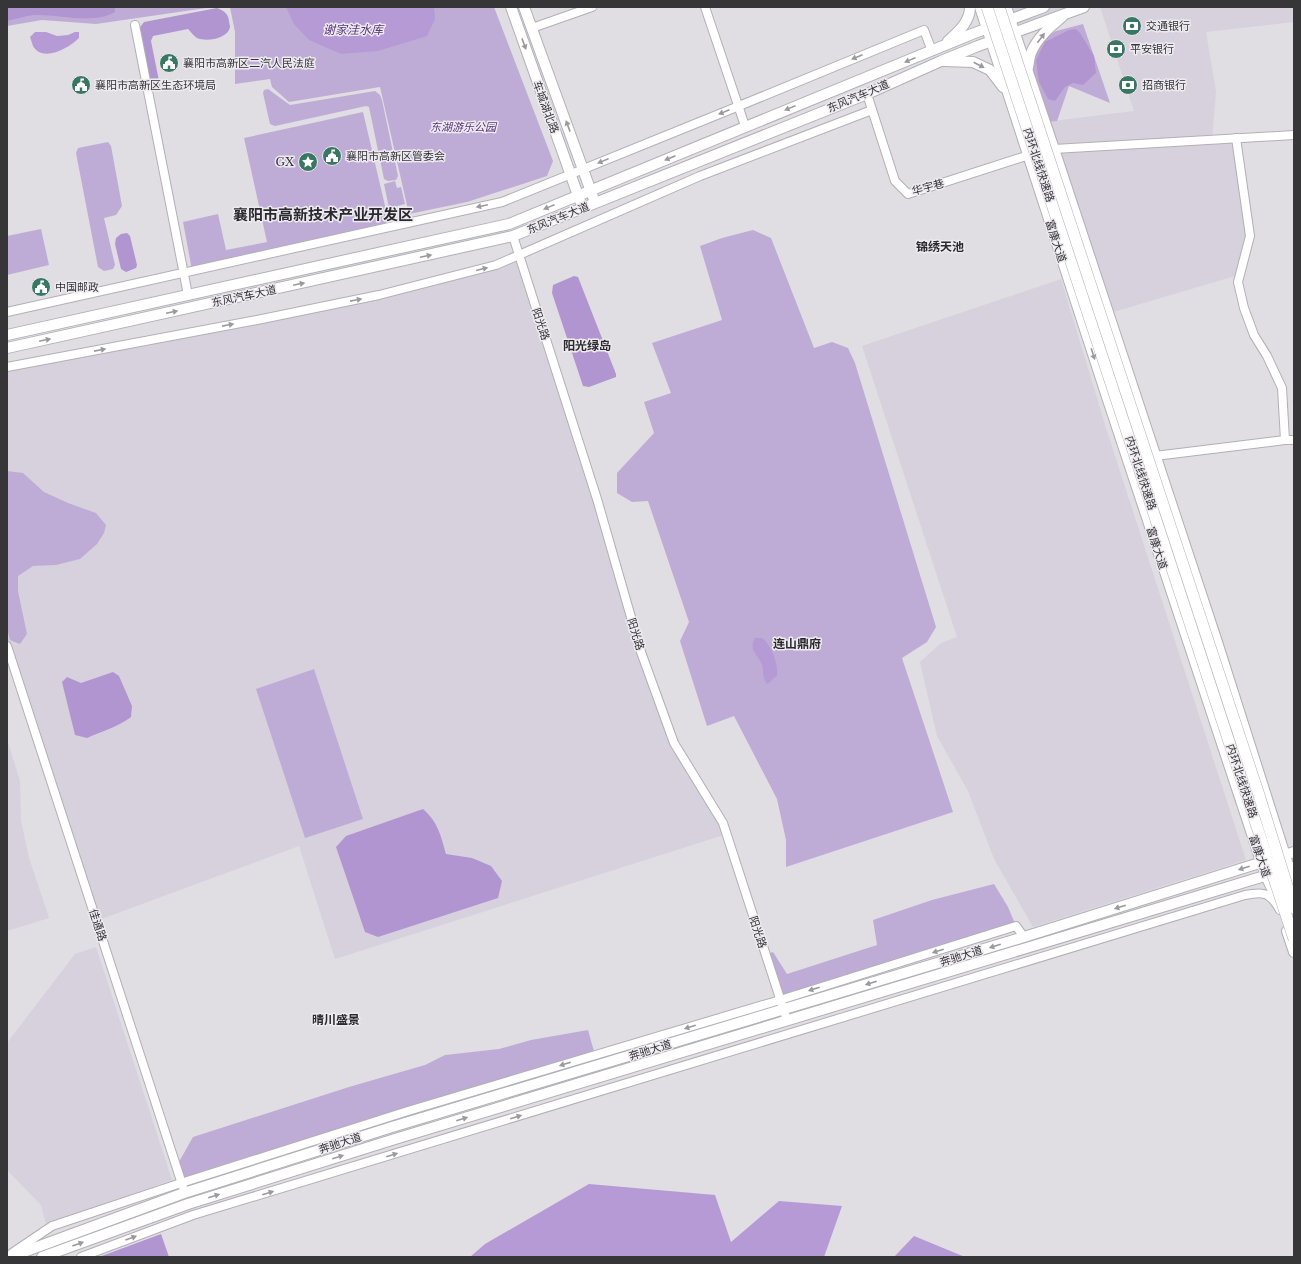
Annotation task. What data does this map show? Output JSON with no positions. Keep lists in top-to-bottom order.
{
  "streets": {
    "highway": ["内环北线快速路"],
    "main road": [
      "东风汽车大道",
      "车城湖北路",
      "富康大道",
      "奔驰大道"
    ],
    "street": ["华宇巷", "阳光路", "佳通路"]
  },
  "crossings": [
    ["东风汽车大道", "车城湖北路"],
    ["东风汽车大道", "华宇巷"],
    ["东风汽车大道", "富康大道"],
    ["东风汽车大道", "阳光路"],
    ["华宇巷", "富康大道"],
    ["富康大道", "奔驰大道"],
    ["阳光路", "奔驰大道"],
    ["佳通路", "奔驰大道"]
  ],
  "districts": [
    "襄阳市高新技术产业开发区",
    "锦绣天池",
    "阳光绿岛",
    "连山鼎府",
    "晴川盛景"
  ],
  "water": ["谢家洼水库"],
  "parks": ["东湖游乐公园"],
  "places": {
    "bank": ["交通银行", "平安银行", "招商银行"],
    "public building": [
      "襄阳市高新区二汽人民法庭",
      "襄阳市高新区生态环境局",
      "襄阳市高新区管委会",
      "中国邮政"
    ],
    "place": ["GX"]
  }
}
